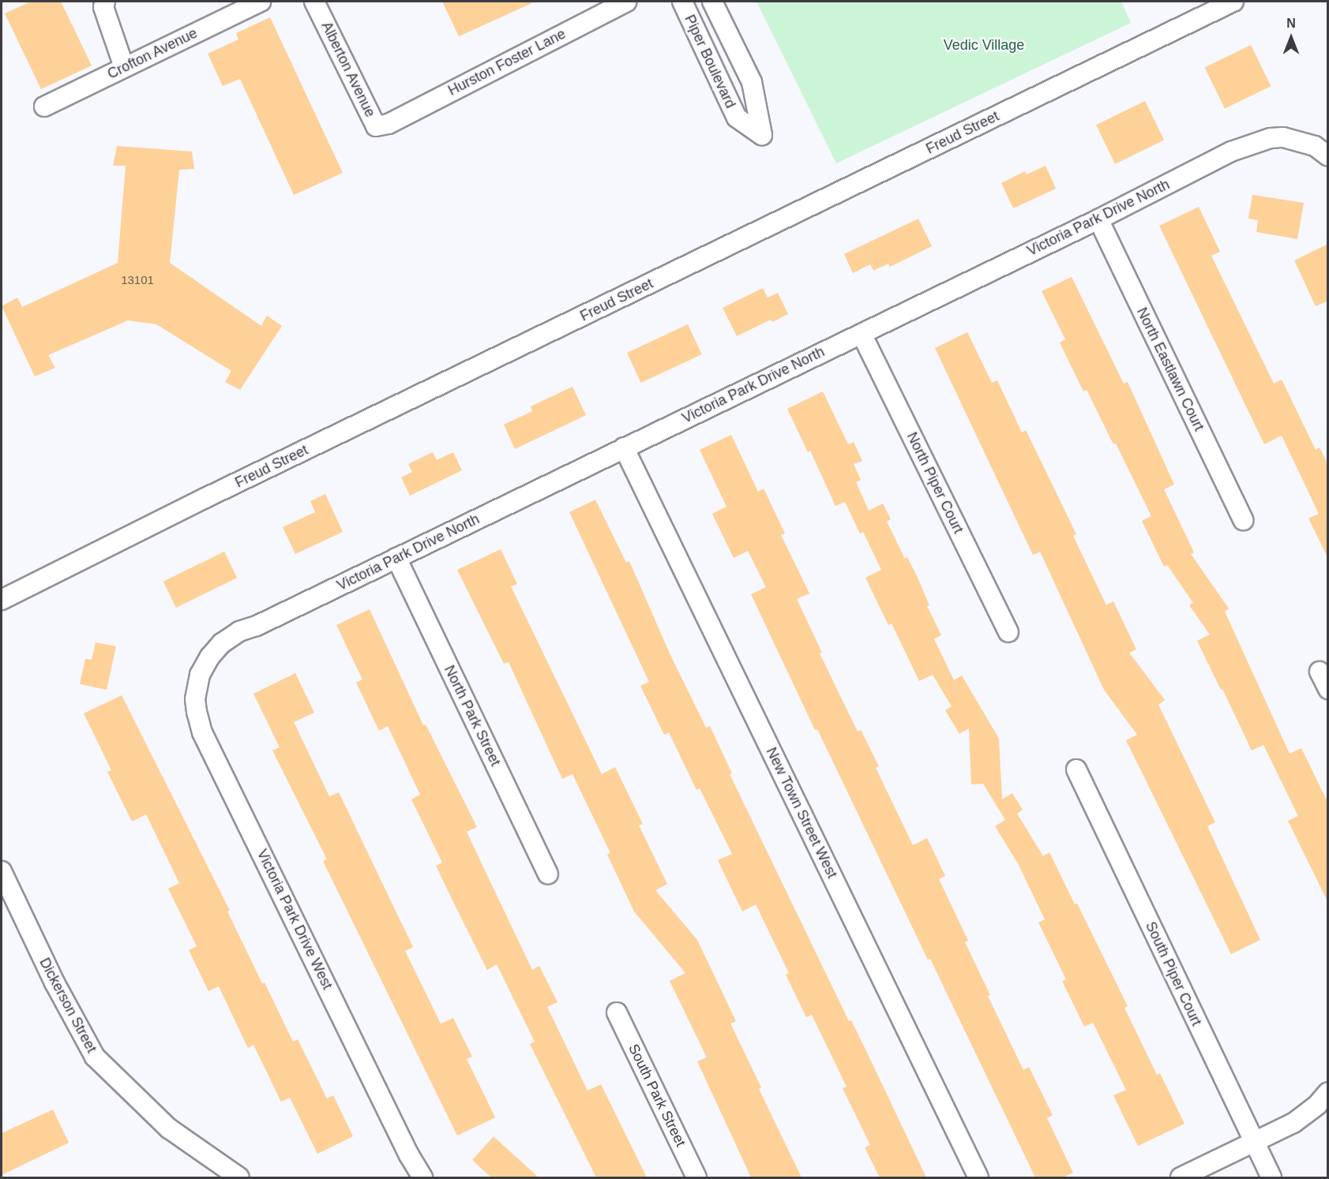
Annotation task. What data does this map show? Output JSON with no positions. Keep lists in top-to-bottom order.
{
  "streets": {
    "street": [
      "Crofton Avenue",
      "Piper Boulevard",
      "Hurston Foster Lane",
      "Alberton Avenue",
      "Freud Street",
      "Victoria Park Drive North",
      "North Eastlawn Court",
      "North Piper Court",
      "North Park Street",
      "New Town Street West",
      "Victoria Park Drive West",
      "South Piper Court",
      "Dickerson Street",
      "South Park Street"
    ]
  },
  "crossings": [
    ["Hurston Foster Lane", "Alberton Avenue"],
    ["Victoria Park Drive North", "North Eastlawn Court"],
    ["Victoria Park Drive North", "North Piper Court"],
    ["Victoria Park Drive North", "North Park Street"],
    ["Victoria Park Drive North", "New Town Street West"],
    ["Victoria Park Drive North", "Victoria Park Drive West"]
  ],
  "parks": ["Vedic Village"],
  "house_numbers": ["13101"],
  "north": "top"
}
